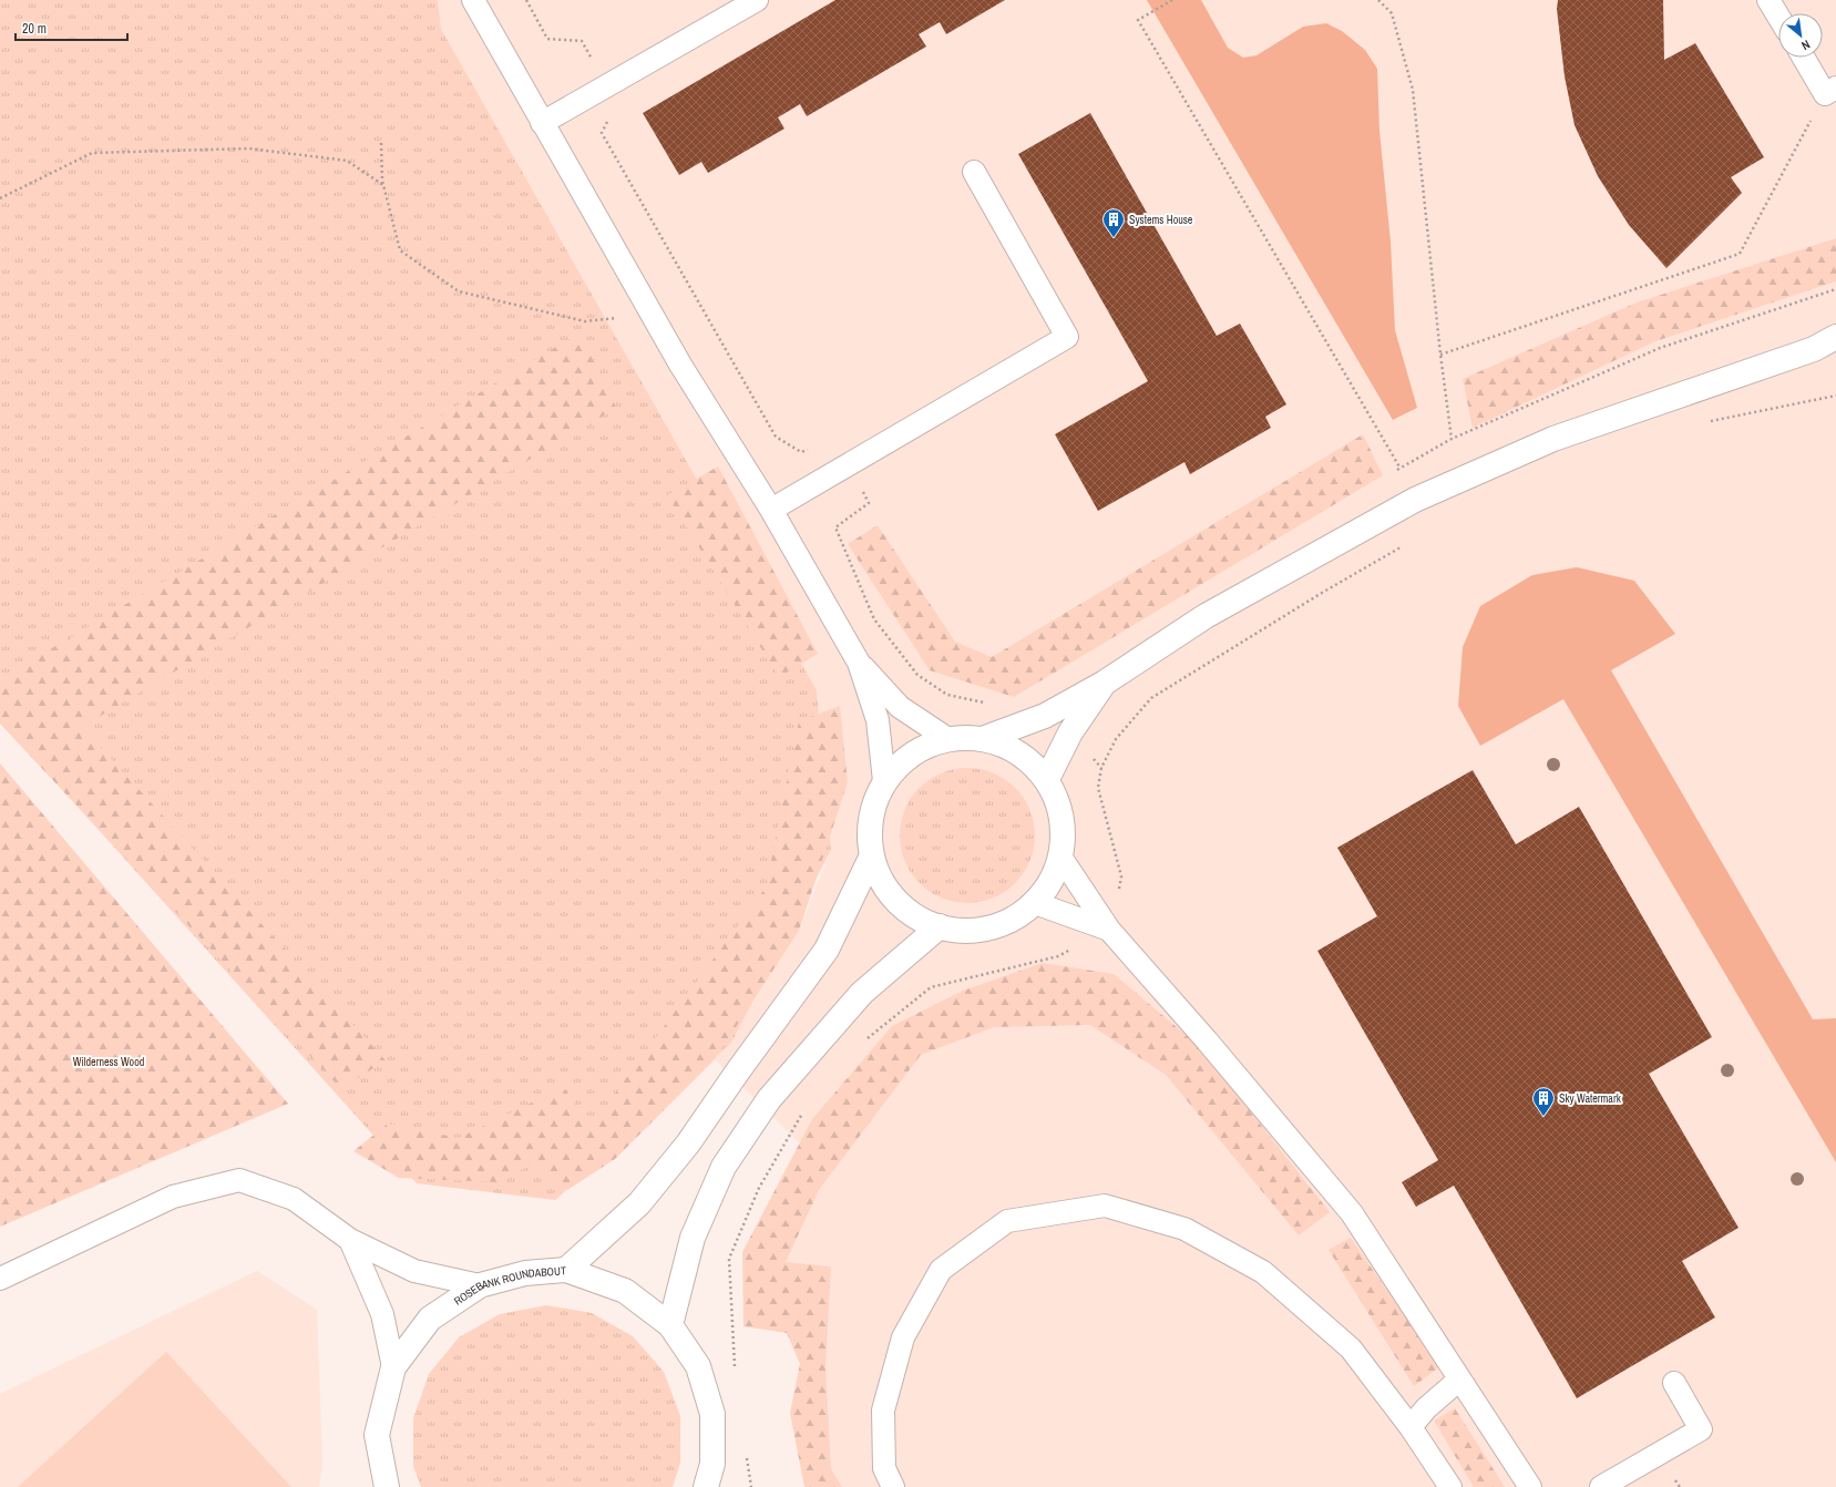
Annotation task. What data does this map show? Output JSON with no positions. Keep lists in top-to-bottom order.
{
  "streets": {
    "street": ["ROSEBANK ROUNDABOUT"]
  },
  "parks": ["Wilderness Wood"],
  "places": {
    "building": ["Systems House", "Sky Watermark"]
  },
  "scale_bar": "20 m",
  "north": "bottom right"
}
